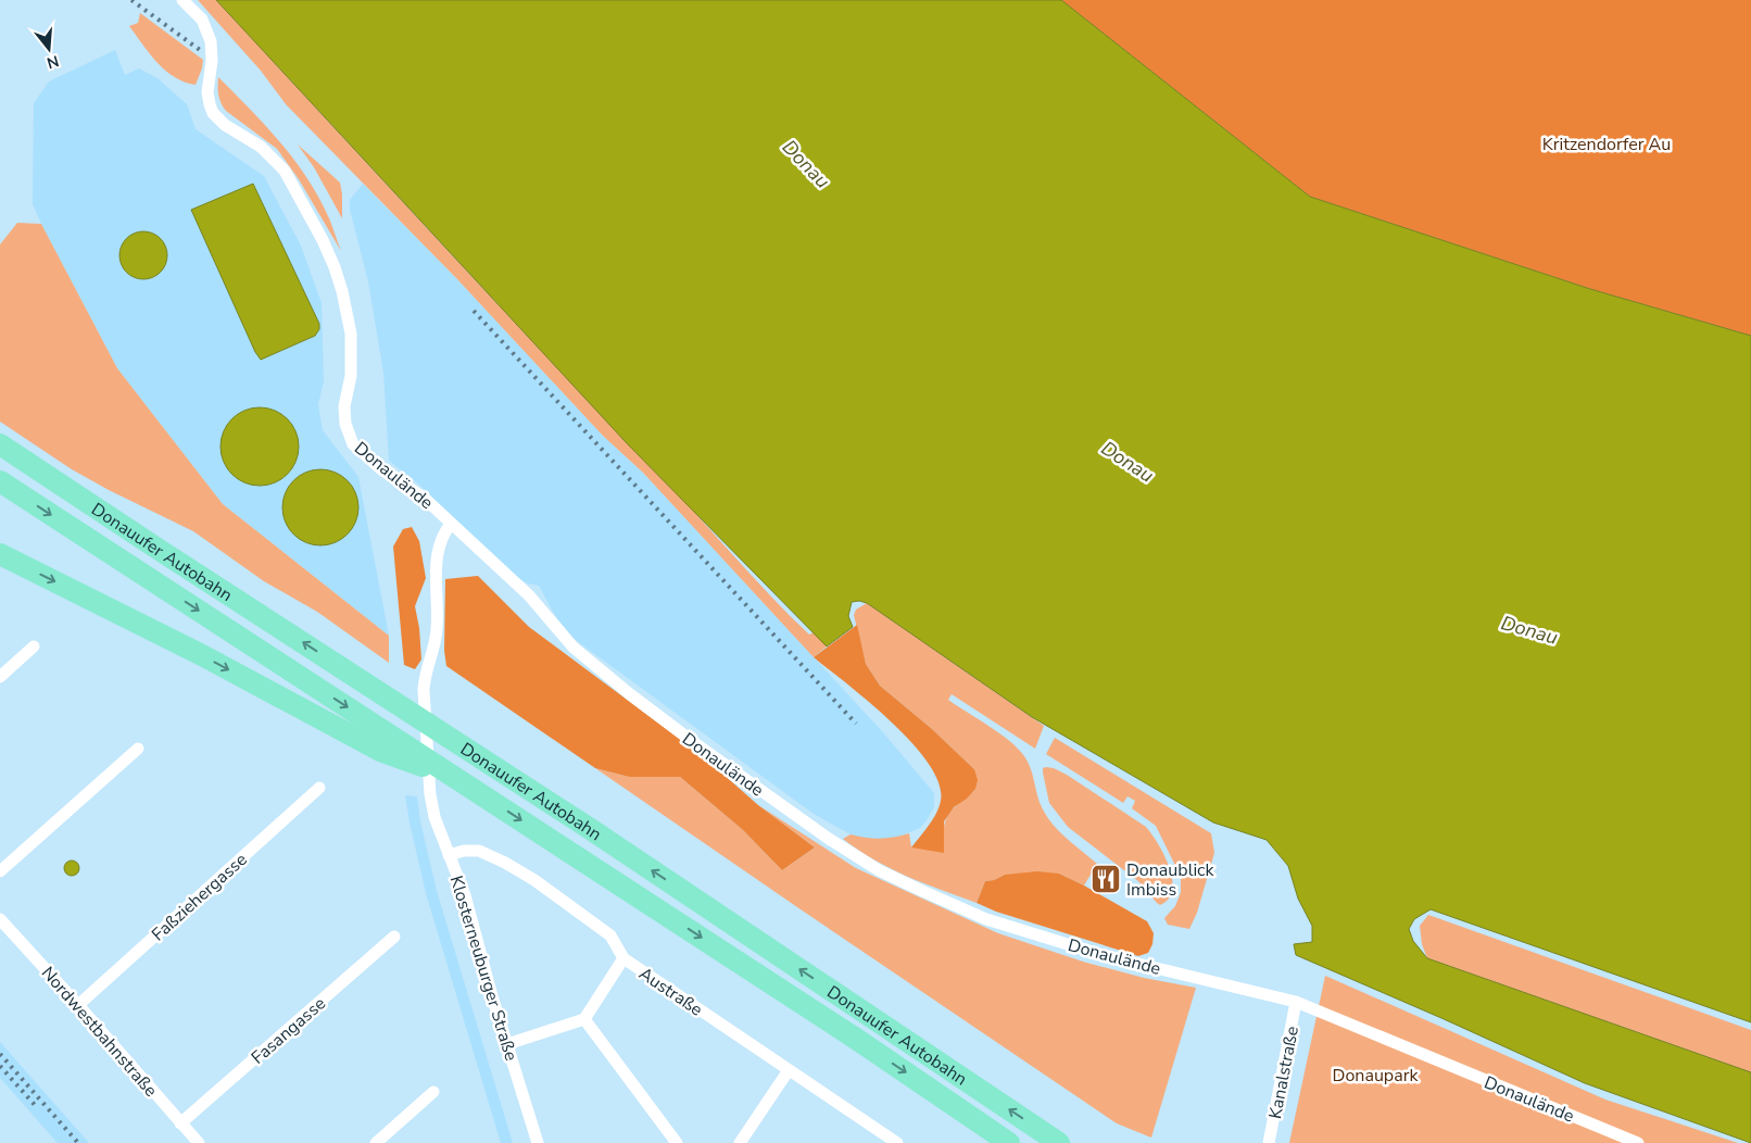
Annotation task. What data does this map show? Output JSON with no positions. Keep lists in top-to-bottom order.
{
  "streets": {
    "highway": ["Donauufer Autobahn"],
    "street": [
      "Donaulände",
      "Faßziehergasse",
      "Klosterneuburger Straße",
      "Austraße",
      "Fasangasse",
      "Nordwestbahnstraße",
      "Kanalstraße"
    ]
  },
  "crossings": [
    ["Donaulände", "Klosterneuburger Straße"],
    ["Donaulände", "Kanalstraße"],
    ["Faßziehergasse", "Nordwestbahnstraße"],
    ["Klosterneuburger Straße", "Austraße"],
    ["Fasangasse", "Nordwestbahnstraße"]
  ],
  "water": ["Donau"],
  "parks": ["Kritzendorfer Au", "Donaupark"],
  "places": {
    "restaurant": ["Donaublick Imbiss"]
  },
  "north": "bottom"
}
